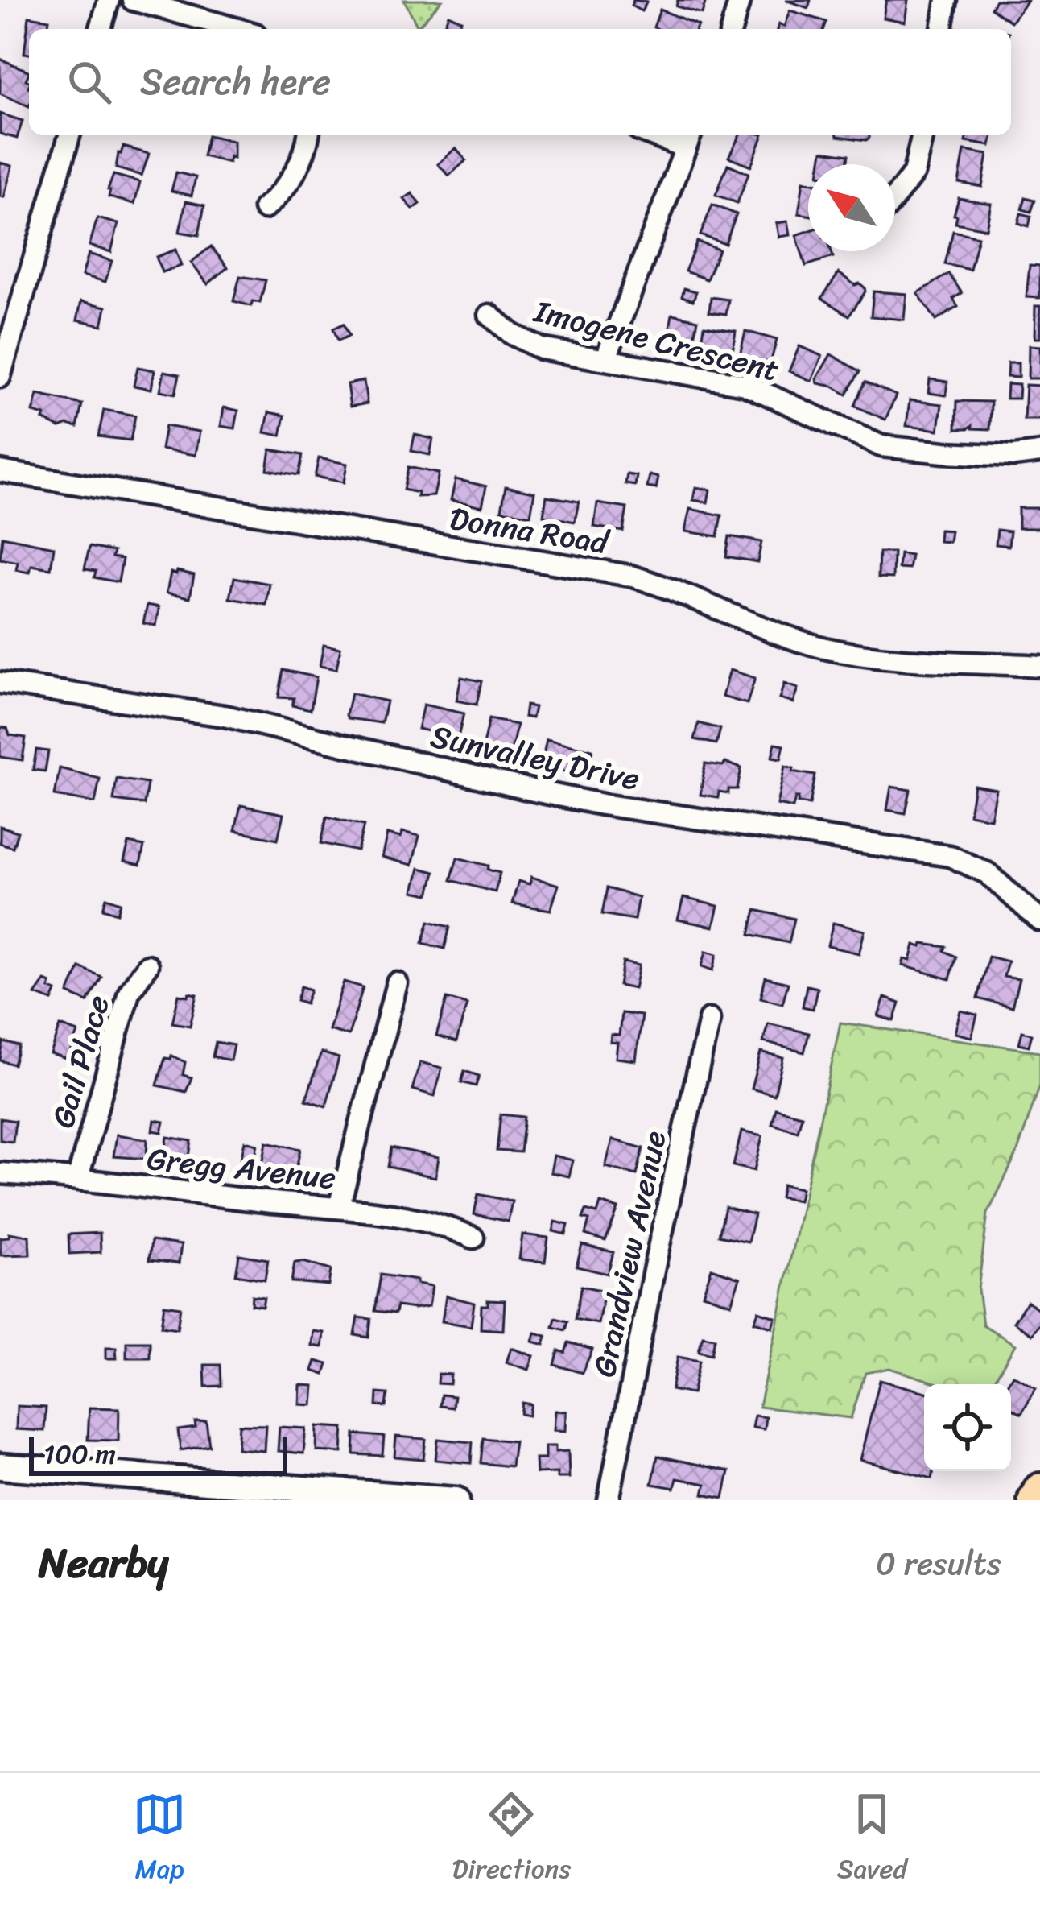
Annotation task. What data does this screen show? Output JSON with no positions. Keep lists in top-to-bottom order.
{
  "streets": {
    "street": [
      "Imogene Crescent",
      "Donna Road",
      "Sunvalley Drive",
      "Gail Place",
      "Gregg Avenue",
      "Grandview Avenue"
    ]
  },
  "crossings": [
    ["Gail Place", "Gregg Avenue"]
  ],
  "scale_bar": "100 m",
  "north": "top left",
  "page": {
    "search": "Search here",
    "scale": "100 m",
    "heading": ["Nearby", "0 results"],
    "nav": ["Map", "Directions", "Saved"]
  }
}
